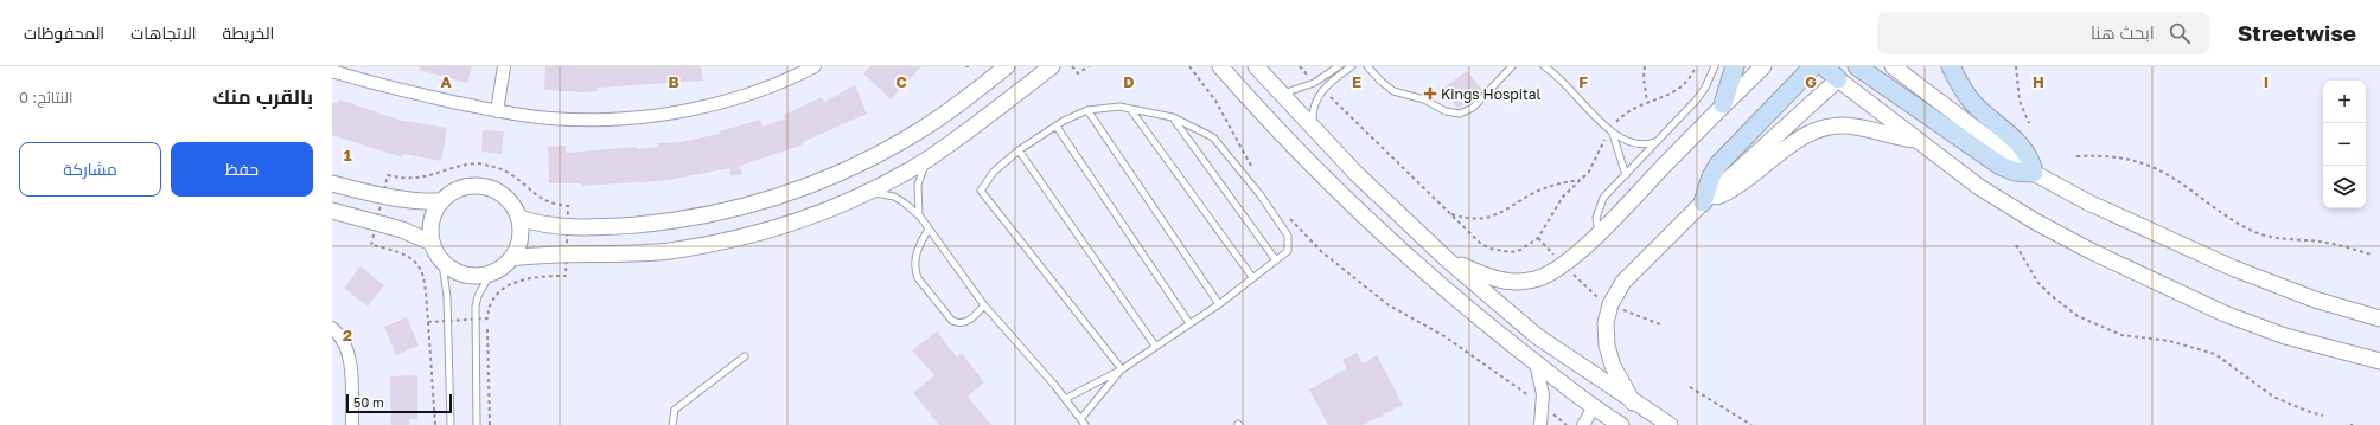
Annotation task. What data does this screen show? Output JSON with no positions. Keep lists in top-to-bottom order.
{
  "places": {
    "health": ["Kings Hospital"]
  },
  "scale_bar": "50 m",
  "page": {
    "header": "Streetwise",
    "search": "ابحث هنا",
    "nav": ["الخريطة", "الاتجاهات", "المحفوظات"],
    "heading": ["بالقرب منك", "النتائج: 0"],
    "map_buttons": ["+", "−"],
    "buttons": ["حفظ", "مشاركة"],
    "scale": "50 m"
  },
  "grid": {
    "columns": [
      "A",
      "B",
      "C",
      "D",
      "E",
      "F",
      "G",
      "H",
      "I"
    ],
    "rows": ["1", "2"]
  }
}
